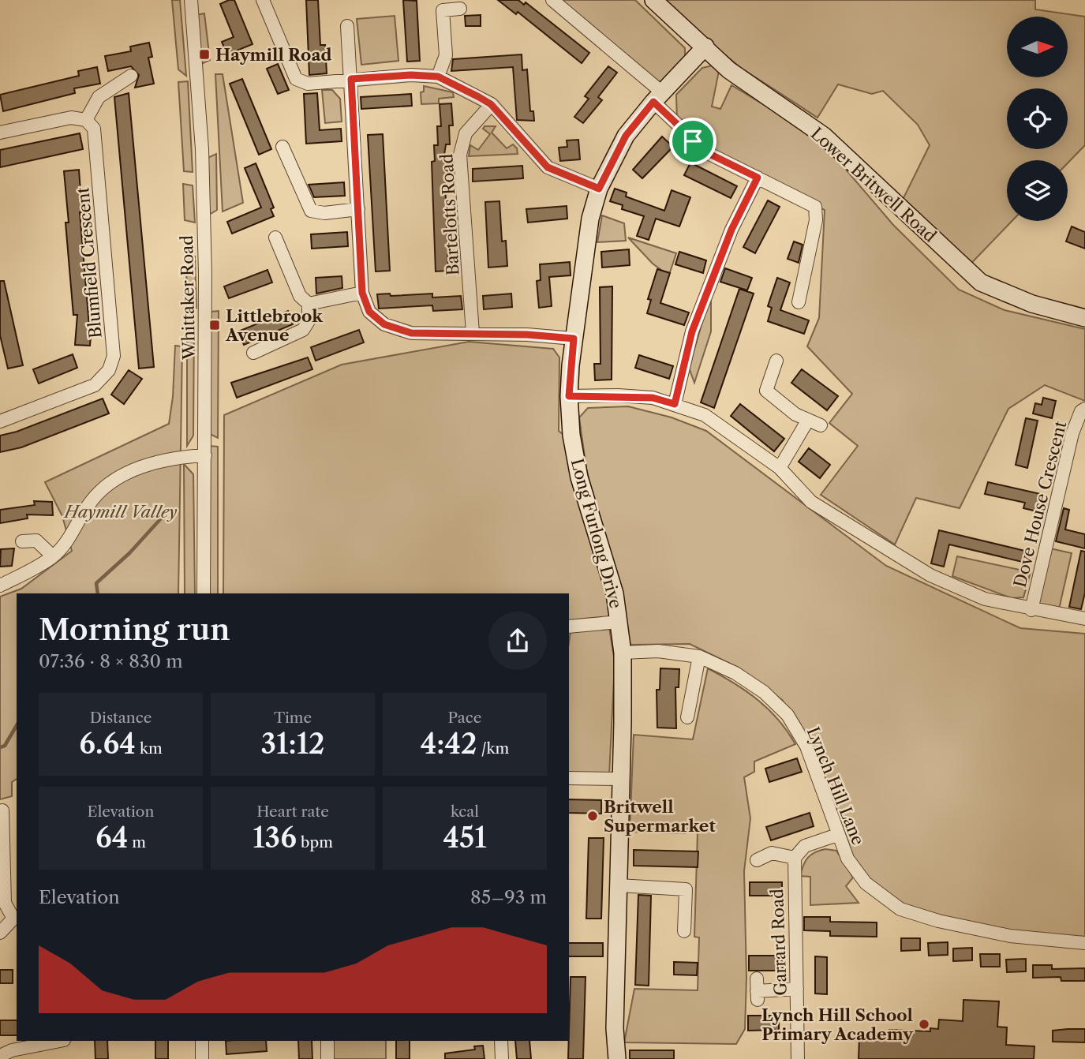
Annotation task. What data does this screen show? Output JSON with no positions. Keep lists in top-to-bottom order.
{
  "streets": {
    "street": [
      "Lower Britwell Road",
      "Bartelotts Road",
      "Blumfield Crescent",
      "Whittaker Road",
      "Dove House Crescent",
      "Long Furlong Drive",
      "Lynch Hill Lane",
      "Garrard Road"
    ]
  },
  "crossings": [
    ["Lower Britwell Road", "Long Furlong Drive"],
    ["Long Furlong Drive", "Lynch Hill Lane"]
  ],
  "parks": ["Haymill Valley"],
  "places": {
    "transit": ["Haymill Road", "Littlebrook Avenue"],
    "other": ["Britwell Supermarket", "Lynch Hill School Primary Academy"]
  },
  "north": "right",
  "page": {
    "heading": ["Morning run", "07:36 · 8 × 830 m"],
    "stats": [
      ["Distance", "6.64 km"],
      ["Time", "31:12"],
      ["Pace", "4:42 /km"],
      ["Elevation", "64 m"],
      ["Heart rate", "136 bpm"],
      ["kcal", "451"]
    ],
    "chart": ["Elevation", "85–93 m"]
  }
}
